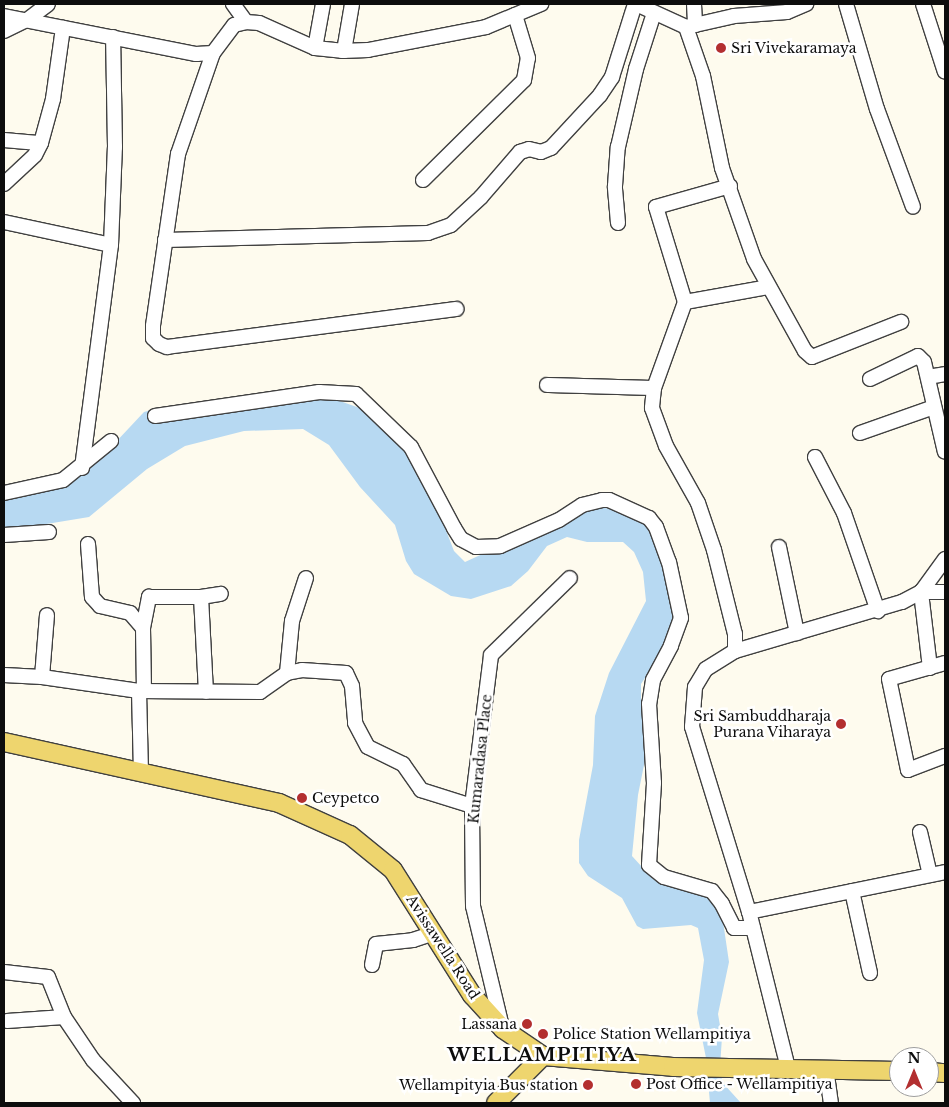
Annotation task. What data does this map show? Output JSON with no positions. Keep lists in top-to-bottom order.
{
  "streets": {
    "main road": ["Avissawella Road"],
    "street": ["Kumaradasa Place"]
  },
  "crossings": [
    ["Kumaradasa Place", "Avissawella Road"]
  ],
  "districts": ["WELLAMPITIYA"],
  "places": [
    "Sri Vivekaramaya",
    "Sri Sambuddharaja Purana Viharaya",
    "Ceypetco",
    "Lassana",
    "Police Station Wellampitiya",
    "Post Office - Wellampitiya",
    "Wellampityia Bus station"
  ],
  "north": "top"
}
